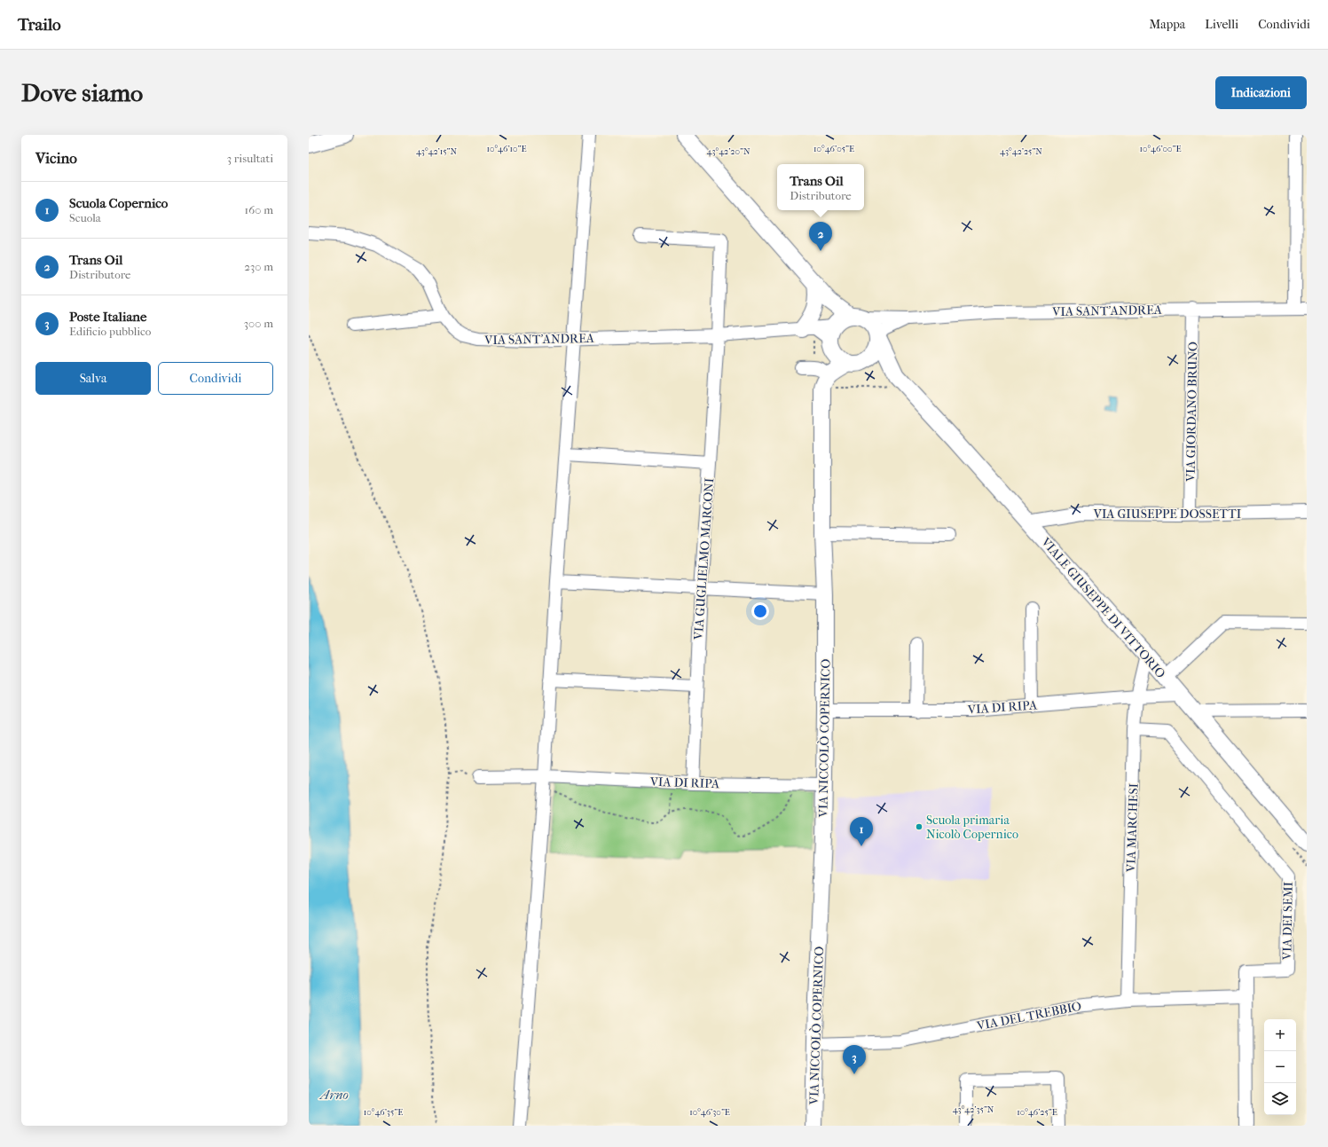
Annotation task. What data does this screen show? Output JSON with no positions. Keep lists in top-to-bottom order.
{
  "streets": {
    "main road": ["VIALE GIUSEPPE DI VITTORIO", "VIA NICCOLÒ COPERNICO"],
    "street": [
      "VIA SANT'ANDREA",
      "VIA GIORDANO BRUNO",
      "VIA GIUSEPPE DOSSETTI",
      "VIA GUGLIELMO MARCONI",
      "VIA DI RIPA",
      "VIA MARCHESI",
      "VIA DEI SEMI",
      "VIA DEL TREBBIO"
    ]
  },
  "crossings": [
    ["VIA SANT'ANDREA", "VIA GIORDANO BRUNO"],
    ["VIA SANT'ANDREA", "VIA GUGLIELMO MARCONI"],
    ["VIA SANT'ANDREA", "VIALE GIUSEPPE DI VITTORIO"],
    ["VIA GIORDANO BRUNO", "VIA GIUSEPPE DOSSETTI"],
    ["VIA GIUSEPPE DOSSETTI", "VIALE GIUSEPPE DI VITTORIO"],
    ["VIA GUGLIELMO MARCONI", "VIA DI RIPA"],
    ["VIALE GIUSEPPE DI VITTORIO", "VIA DI RIPA"],
    ["VIALE GIUSEPPE DI VITTORIO", "VIA MARCHESI"],
    ["VIA DI RIPA", "VIA NICCOLÒ COPERNICO"],
    ["VIA DI RIPA", "VIA MARCHESI"],
    ["VIA NICCOLÒ COPERNICO", "VIA DEL TREBBIO"],
    ["VIA MARCHESI", "VIA DEI SEMI"],
    ["VIA MARCHESI", "VIA DEL TREBBIO"],
    ["VIA DEI SEMI", "VIA DEL TREBBIO"]
  ],
  "water": ["Arno"],
  "places": ["Scuola primaria Nicolò Copernico"],
  "page": {
    "header": "Trailo",
    "nav": ["Mappa", "Livelli", "Condividi"],
    "buttons": [
      "Indicazioni",
      ["Salva", "Condividi"]
    ],
    "title": "Dove siamo",
    "heading": ["Vicino", "3 risultati"],
    "popup": ["Trans Oil", "Distributore"],
    "list": [
      {
        "mark": "1",
        "name": "Scuola Copernico",
        "note": "Scuola",
        "value": "160 m"
      },
      {
        "mark": "2",
        "name": "Trans Oil",
        "note": "Distributore",
        "value": "230 m"
      },
      {
        "mark": "3",
        "name": "Poste Italiane",
        "note": "Edificio pubblico",
        "value": "300 m"
      }
    ],
    "pins": ["2", "1", "3"],
    "map_buttons": ["+", "−"]
  },
  "coordinates": [
    "10°46'10\"E",
    "10°46'05\"E",
    "10°46'00\"E",
    "43°42'15\"N",
    "43°42'20\"N",
    "43°42'25\"N",
    "43°42'35\"N",
    "10°46'35\"E",
    "10°46'30\"E",
    "10°46'25\"E"
  ]
}
